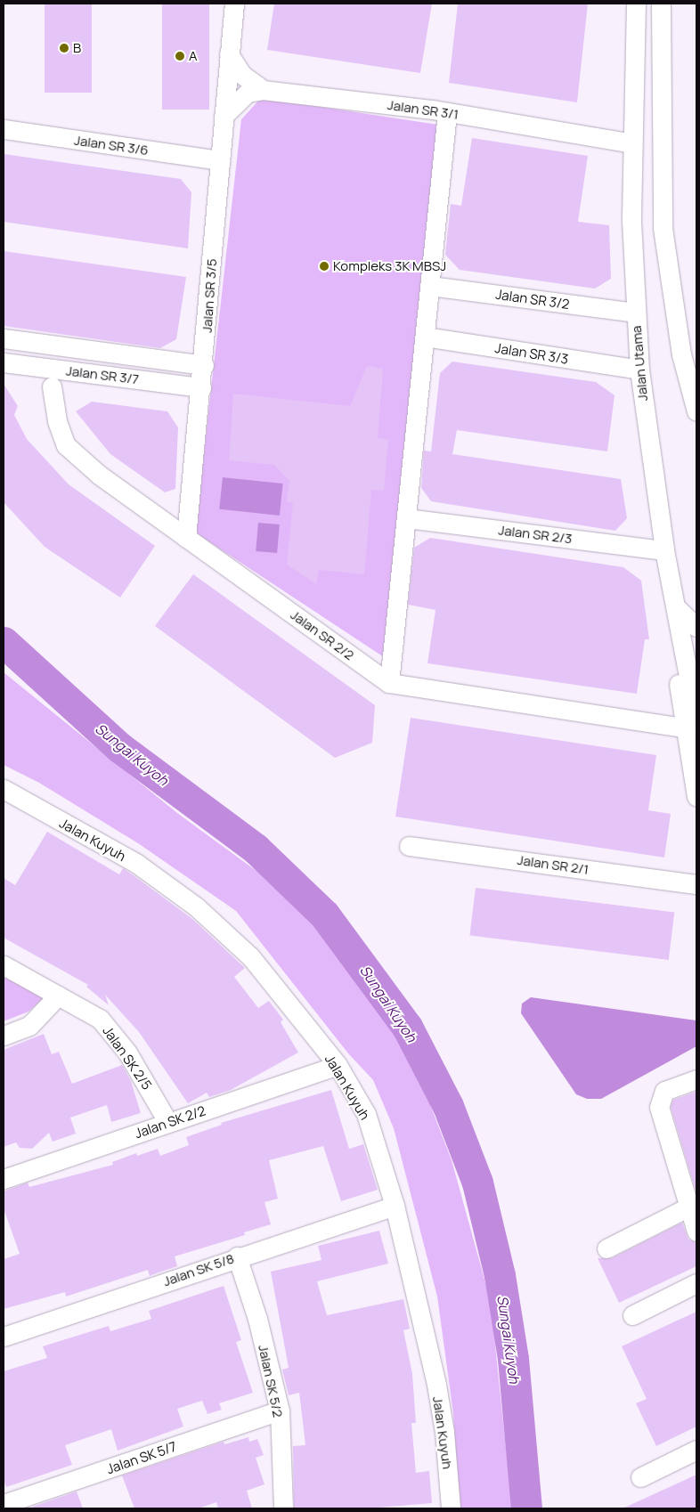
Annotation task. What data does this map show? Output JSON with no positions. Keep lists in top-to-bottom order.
{
  "streets": {
    "street": [
      "Jalan SR 3/1",
      "Jalan SR 3/6",
      "Jalan SR 3/5",
      "Jalan SR 3/2",
      "Jalan SR 3/3",
      "Jalan Utama",
      "Jalan SR 3/7",
      "Jalan SR 2/3",
      "Jalan SR 2/2",
      "Jalan Kuyuh",
      "Jalan SR 2/1",
      "Jalan SK 2/5",
      "Jalan SK 2/2",
      "Jalan SK 5/8",
      "Jalan SK 5/2",
      "Jalan SK 5/7"
    ]
  },
  "crossings": [
    ["Jalan SR 3/1", "Jalan SR 3/5"],
    ["Jalan SR 3/1", "Jalan Utama"],
    ["Jalan SR 3/6", "Jalan SR 3/5"],
    ["Jalan SR 3/5", "Jalan SR 3/7"],
    ["Jalan SR 3/5", "Jalan SR 2/2"],
    ["Jalan SR 3/2", "Jalan Utama"],
    ["Jalan SR 3/3", "Jalan Utama"],
    ["Jalan Utama", "Jalan SR 2/3"],
    ["Jalan Utama", "Jalan SR 2/2"],
    ["Jalan Kuyuh", "Jalan SK 2/2"],
    ["Jalan Kuyuh", "Jalan SK 5/8"],
    ["Jalan SK 2/5", "Jalan SK 2/2"],
    ["Jalan SK 5/8", "Jalan SK 5/2"],
    ["Jalan SK 5/2", "Jalan SK 5/7"]
  ],
  "water": ["Sungai Kuyoh"],
  "places": ["B", "A", "Kompleks 3K MBSJ"]
}
